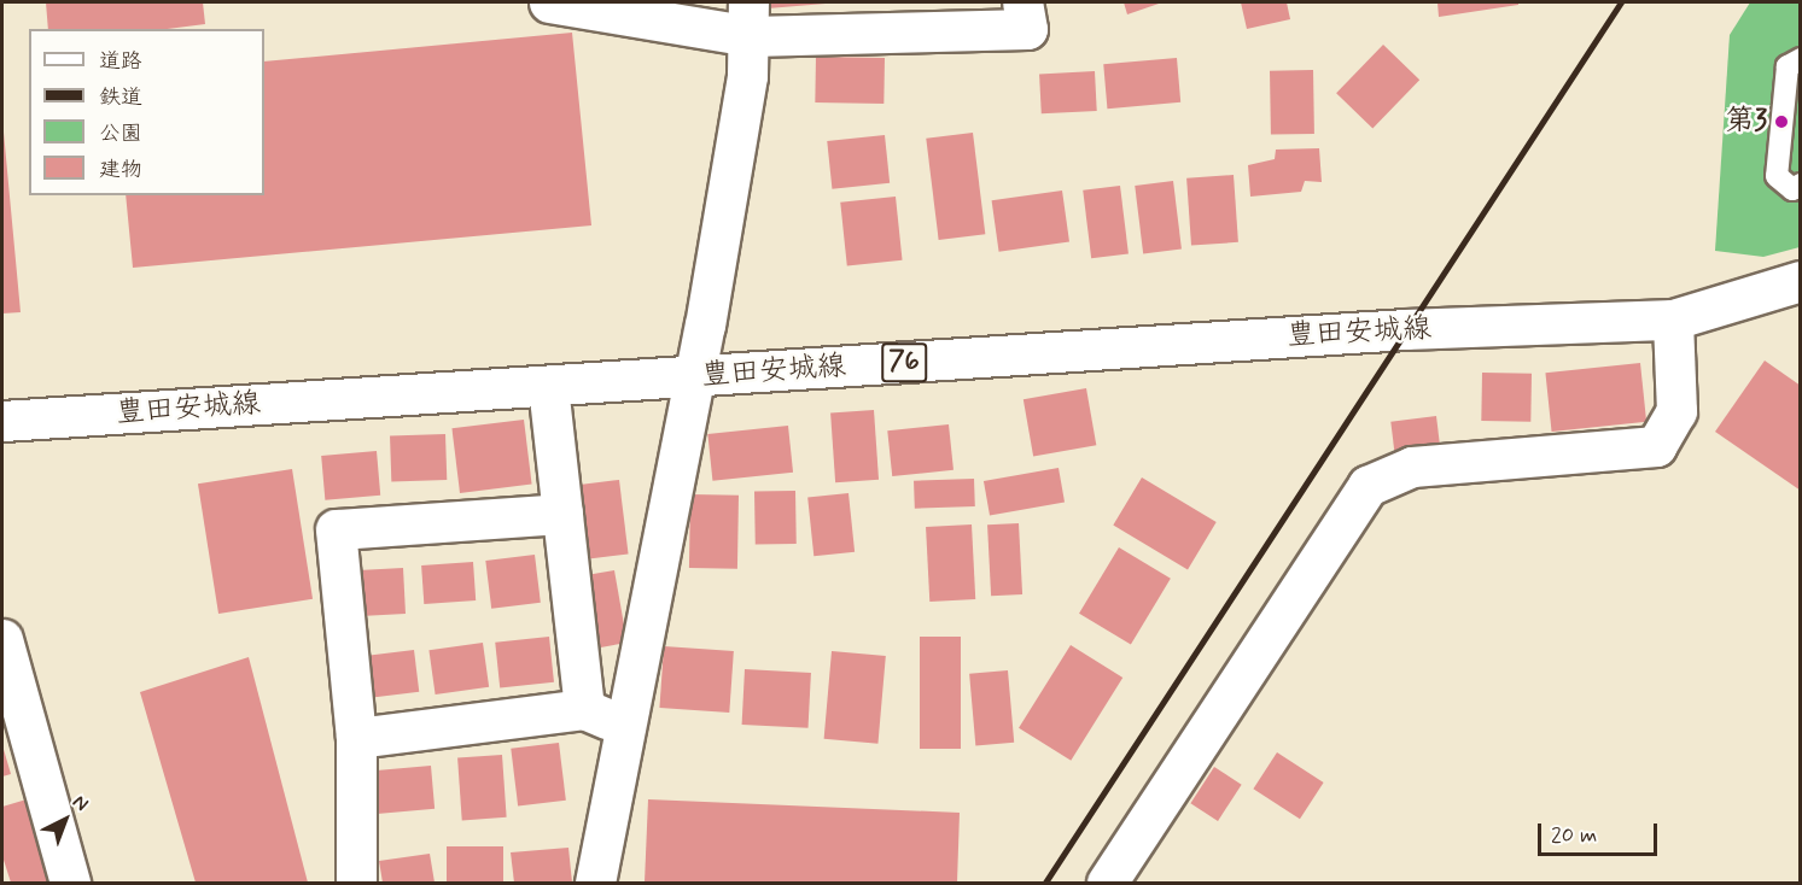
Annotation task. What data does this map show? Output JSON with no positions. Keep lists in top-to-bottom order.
{
  "streets": {
    "street": ["豊田安城線", "76"]
  },
  "places": ["第3"],
  "legend": [
    "道路",
    "鉄道",
    "公園",
    "建物"
  ],
  "scale_bar": "20 m",
  "north": "top right"
}
